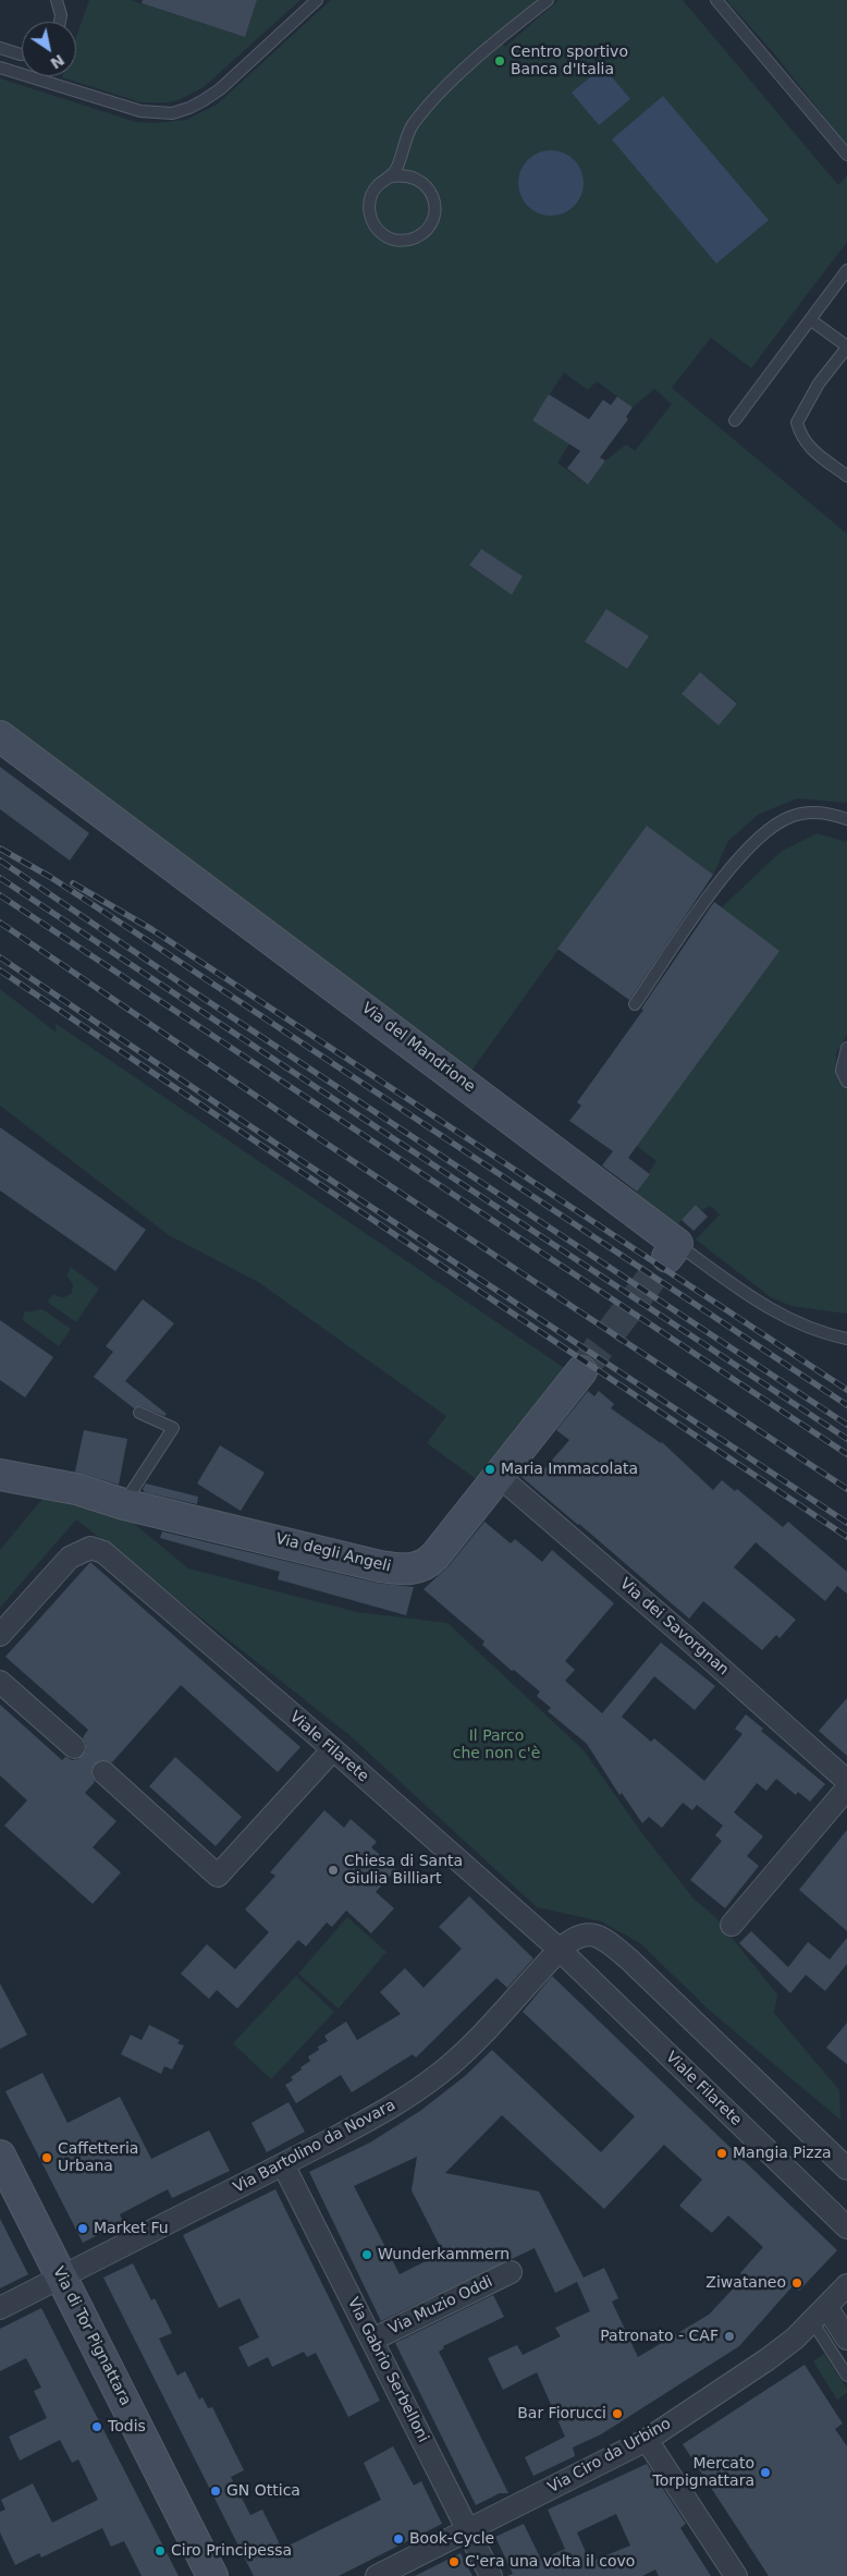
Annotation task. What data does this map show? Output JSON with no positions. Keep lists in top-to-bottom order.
{
  "streets": {
    "street": [
      "Via del Mandrione",
      "Via degli Angeli",
      "Via dei Savorgnan",
      "Viale Filarete",
      "Via Bartolino da Novara",
      "Via Muzio Oddi",
      "Via di Tor Pignattara",
      "Via Gabrio Serbelloni",
      "Via Ciro da Urbino"
    ]
  },
  "crossings": [
    ["Via degli Angeli", "Via dei Savorgnan"],
    ["Viale Filarete", "Via Bartolino da Novara"],
    ["Via Bartolino da Novara", "Via di Tor Pignattara"],
    ["Via Bartolino da Novara", "Via Gabrio Serbelloni"],
    ["Via Muzio Oddi", "Via Gabrio Serbelloni"],
    ["Via Gabrio Serbelloni", "Via Ciro da Urbino"]
  ],
  "parks": ["Il Parco che non c'è"],
  "places": [
    "Centro sportivo Banca d'Italia",
    "Maria Immacolata",
    "Chiesa di Santa Giulia Billiart",
    "Mangia Pizza",
    "Caffetteria Urbana",
    "Market Fu",
    "Wunderkammern",
    "Ziwataneo",
    "Patronato - CAF",
    "Bar Fiorucci",
    "Todis",
    "Mercato Torpignattara",
    "GN Ottica",
    "Book-Cycle",
    "Ciro Principessa",
    "C'era una volta il covo"
  ],
  "north": "bottom right"
}
